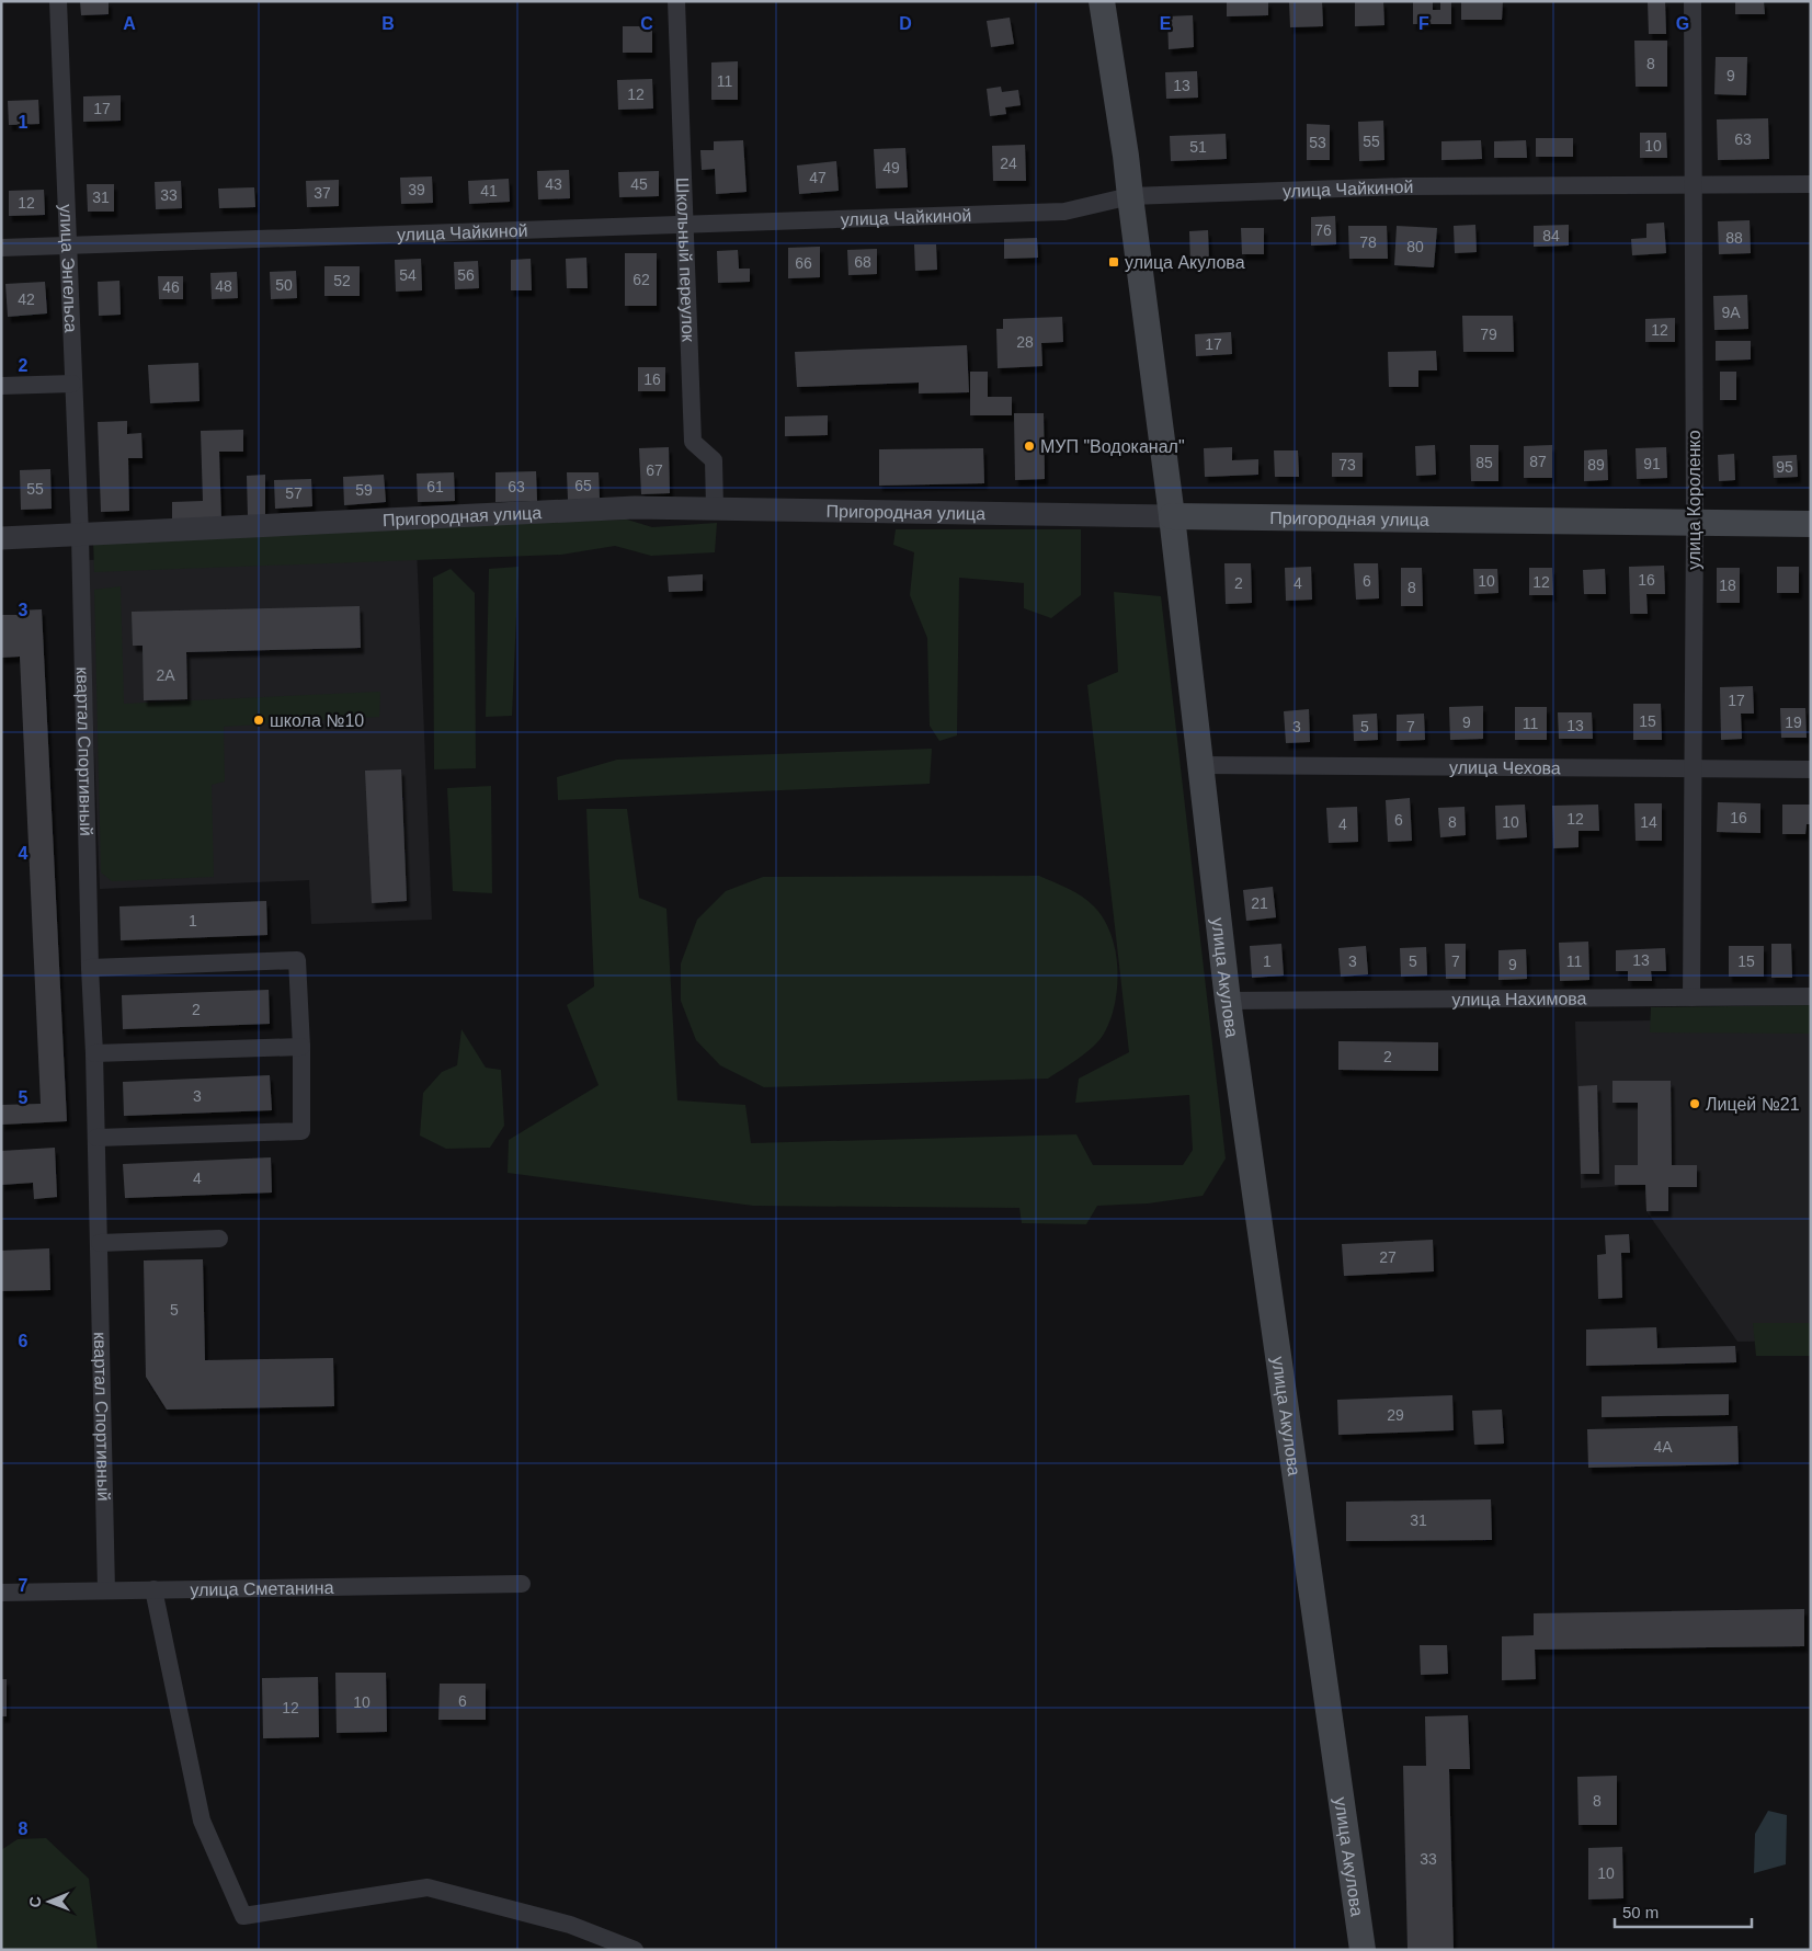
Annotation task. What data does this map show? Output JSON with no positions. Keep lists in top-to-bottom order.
{
  "streets": {
    "main road": ["Пригородная улица", "улица Акулова"],
    "street": [
      "улица Чайкиной",
      "Школьный переулок",
      "улица Энгельса",
      "улица Короленко",
      "квартал Спортивный",
      "улица Чехова",
      "улица Нахимова",
      "улица Сметанина"
    ]
  },
  "crossings": [
    ["улица Чайкиной", "Школьный переулок"],
    ["улица Чайкиной", "улица Энгельса"],
    ["улица Чайкиной", "улица Короленко"],
    ["улица Чайкиной", "улица Акулова"],
    ["Школьный переулок", "Пригородная улица"],
    ["улица Энгельса", "Пригородная улица"],
    ["улица Энгельса", "квартал Спортивный"],
    ["улица Короленко", "Пригородная улица"],
    ["улица Короленко", "улица Чехова"],
    ["улица Короленко", "улица Нахимова"],
    ["Пригородная улица", "квартал Спортивный"],
    ["Пригородная улица", "улица Акулова"],
    ["квартал Спортивный", "улица Сметанина"],
    ["улица Чехова", "улица Акулова"],
    ["улица Акулова", "улица Нахимова"]
  ],
  "places": {
    "transit": ["улица Акулова"],
    "other": ["МУП \"Водоканал\"", "школа №10", "Лицей №21"]
  },
  "house_numbers": [
    "8",
    "9",
    "11",
    "13",
    "12",
    "17",
    "63",
    "55",
    "53",
    "10",
    "51",
    "24",
    "49",
    "47",
    "43",
    "45",
    "39",
    "41",
    "37",
    "33",
    "31",
    "12",
    "76",
    "84",
    "88",
    "78",
    "80",
    "68",
    "66",
    "54",
    "56",
    "62",
    "52",
    "50",
    "48",
    "46",
    "42",
    "9А",
    "12",
    "79",
    "28",
    "17",
    "16",
    "87",
    "85",
    "91",
    "73",
    "89",
    "95",
    "67",
    "65",
    "61",
    "63",
    "55",
    "59",
    "57",
    "16",
    "6",
    "10",
    "12",
    "2",
    "4",
    "18",
    "8",
    "2А",
    "17",
    "15",
    "9",
    "19",
    "11",
    "13",
    "3",
    "5",
    "7",
    "16",
    "12",
    "6",
    "8",
    "10",
    "14",
    "4",
    "21",
    "1",
    "13",
    "1",
    "3",
    "5",
    "7",
    "11",
    "15",
    "9",
    "2",
    "2",
    "3",
    "4",
    "27",
    "5",
    "29",
    "4А",
    "31",
    "6",
    "10",
    "12",
    "8",
    "33",
    "10"
  ],
  "scale_bar": "50 m",
  "north": "left",
  "grid": {
    "columns": [
      "A",
      "B",
      "C",
      "D",
      "E",
      "F",
      "G"
    ],
    "rows": [
      "1",
      "2",
      "3",
      "4",
      "5",
      "6",
      "7",
      "8"
    ]
  }
}
